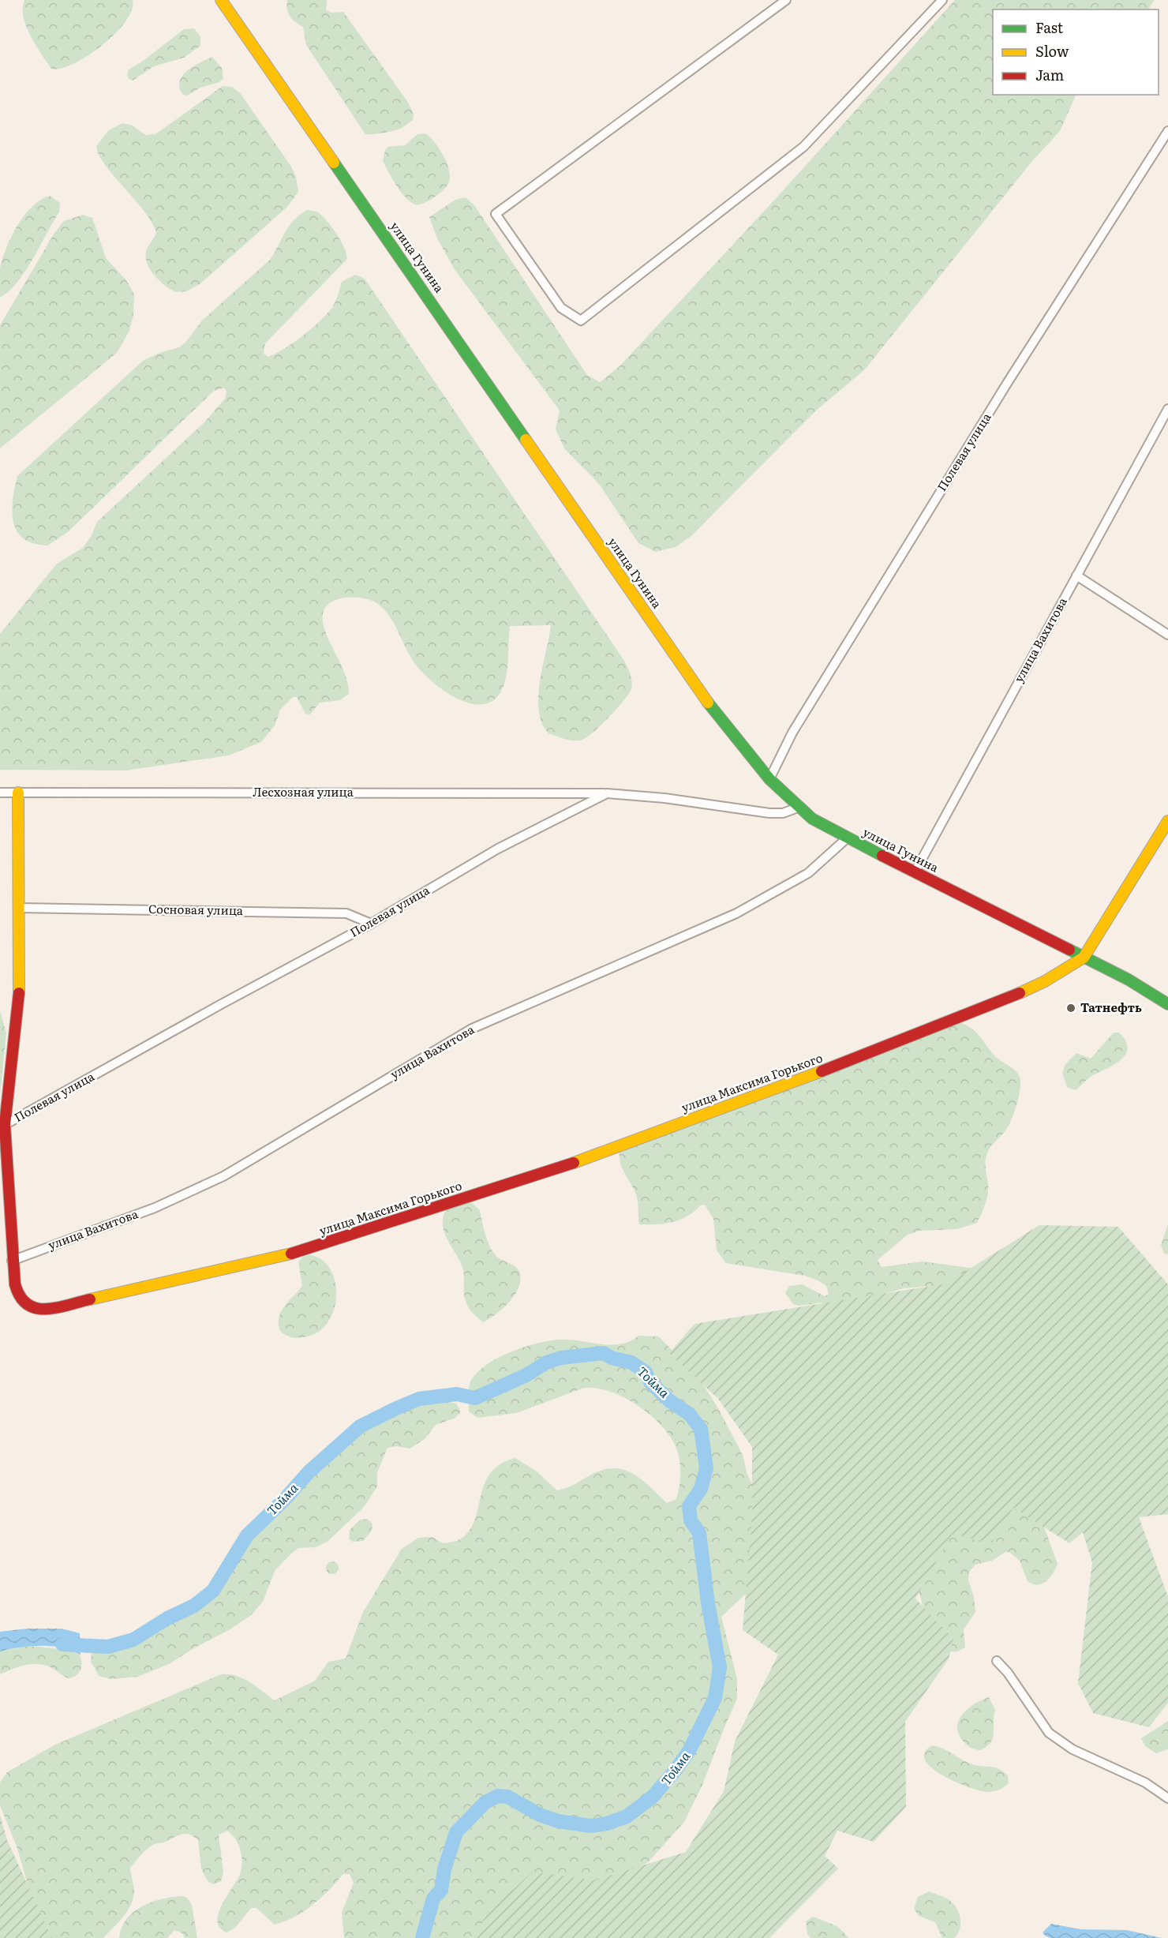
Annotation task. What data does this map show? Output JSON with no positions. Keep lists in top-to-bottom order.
{
  "streets": {
    "street": [
      "улица Гунина",
      "Полевая улица",
      "улица Вахитова",
      "Лесхозная улица",
      "Сосновая улица",
      "улица Максима Горького"
    ]
  },
  "crossings": [
    ["улица Гунина", "Полевая улица"],
    ["улица Гунина", "улица Вахитова"],
    ["улица Гунина", "улица Максима Горького"],
    ["Полевая улица", "Лесхозная улица"],
    ["Полевая улица", "Сосновая улица"],
    ["Полевая улица", "улица Максима Горького"],
    ["улица Вахитова", "улица Максима Горького"],
    ["Лесхозная улица", "улица Максима Горького"],
    ["Сосновая улица", "улица Максима Горького"]
  ],
  "water": ["Тойма"],
  "places": ["Татнефть"],
  "legend": ["Fast", "Slow", "Jam"]
}
